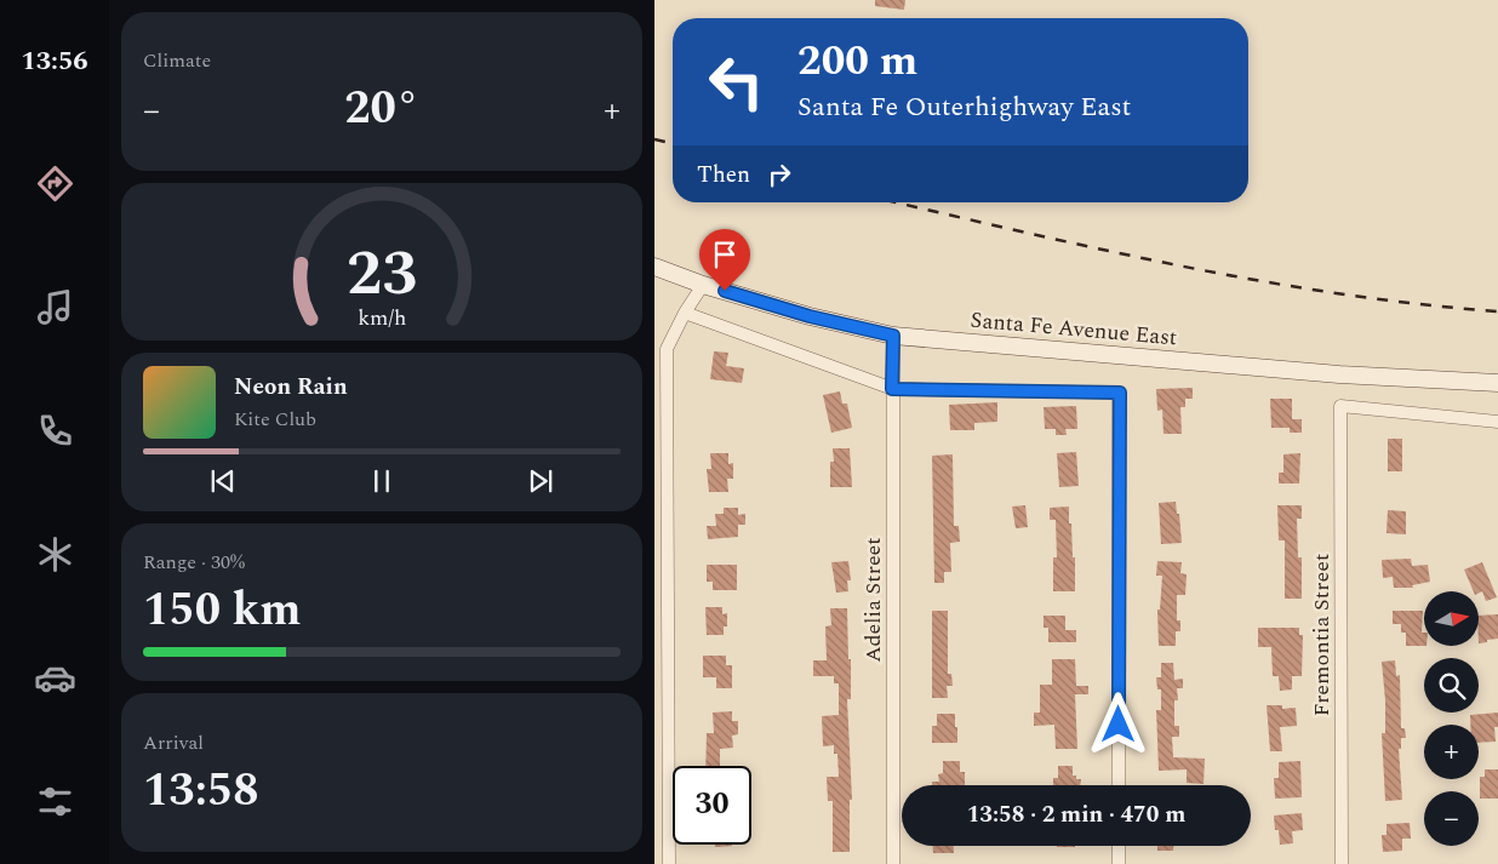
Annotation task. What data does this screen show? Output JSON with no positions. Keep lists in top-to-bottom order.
{
  "streets": {
    "street": ["Santa Fe Avenue East", "Adelia Street", "Fremontia Street"]
  },
  "crossings": [
    ["Santa Fe Avenue East", "Adelia Street"]
  ],
  "north": "right",
  "page": {
    "tabs": "13:56",
    "tile": [
      "Climate",
      ["Range · 30%", "150 km"],
      ["Arrival", "13:58"]
    ],
    "turn": ["200 m", "Santa Fe Outerhighway East"],
    "heat": ["−", "20°", "+"],
    "then": "Then",
    "song": ["Neon Rain", "Kite Club"],
    "map_buttons": ["+", "−"],
    "limit": "30",
    "trip": "13:58 · 2 min · 470 m",
    "gauge": ["23", "km/h"]
  }
}
